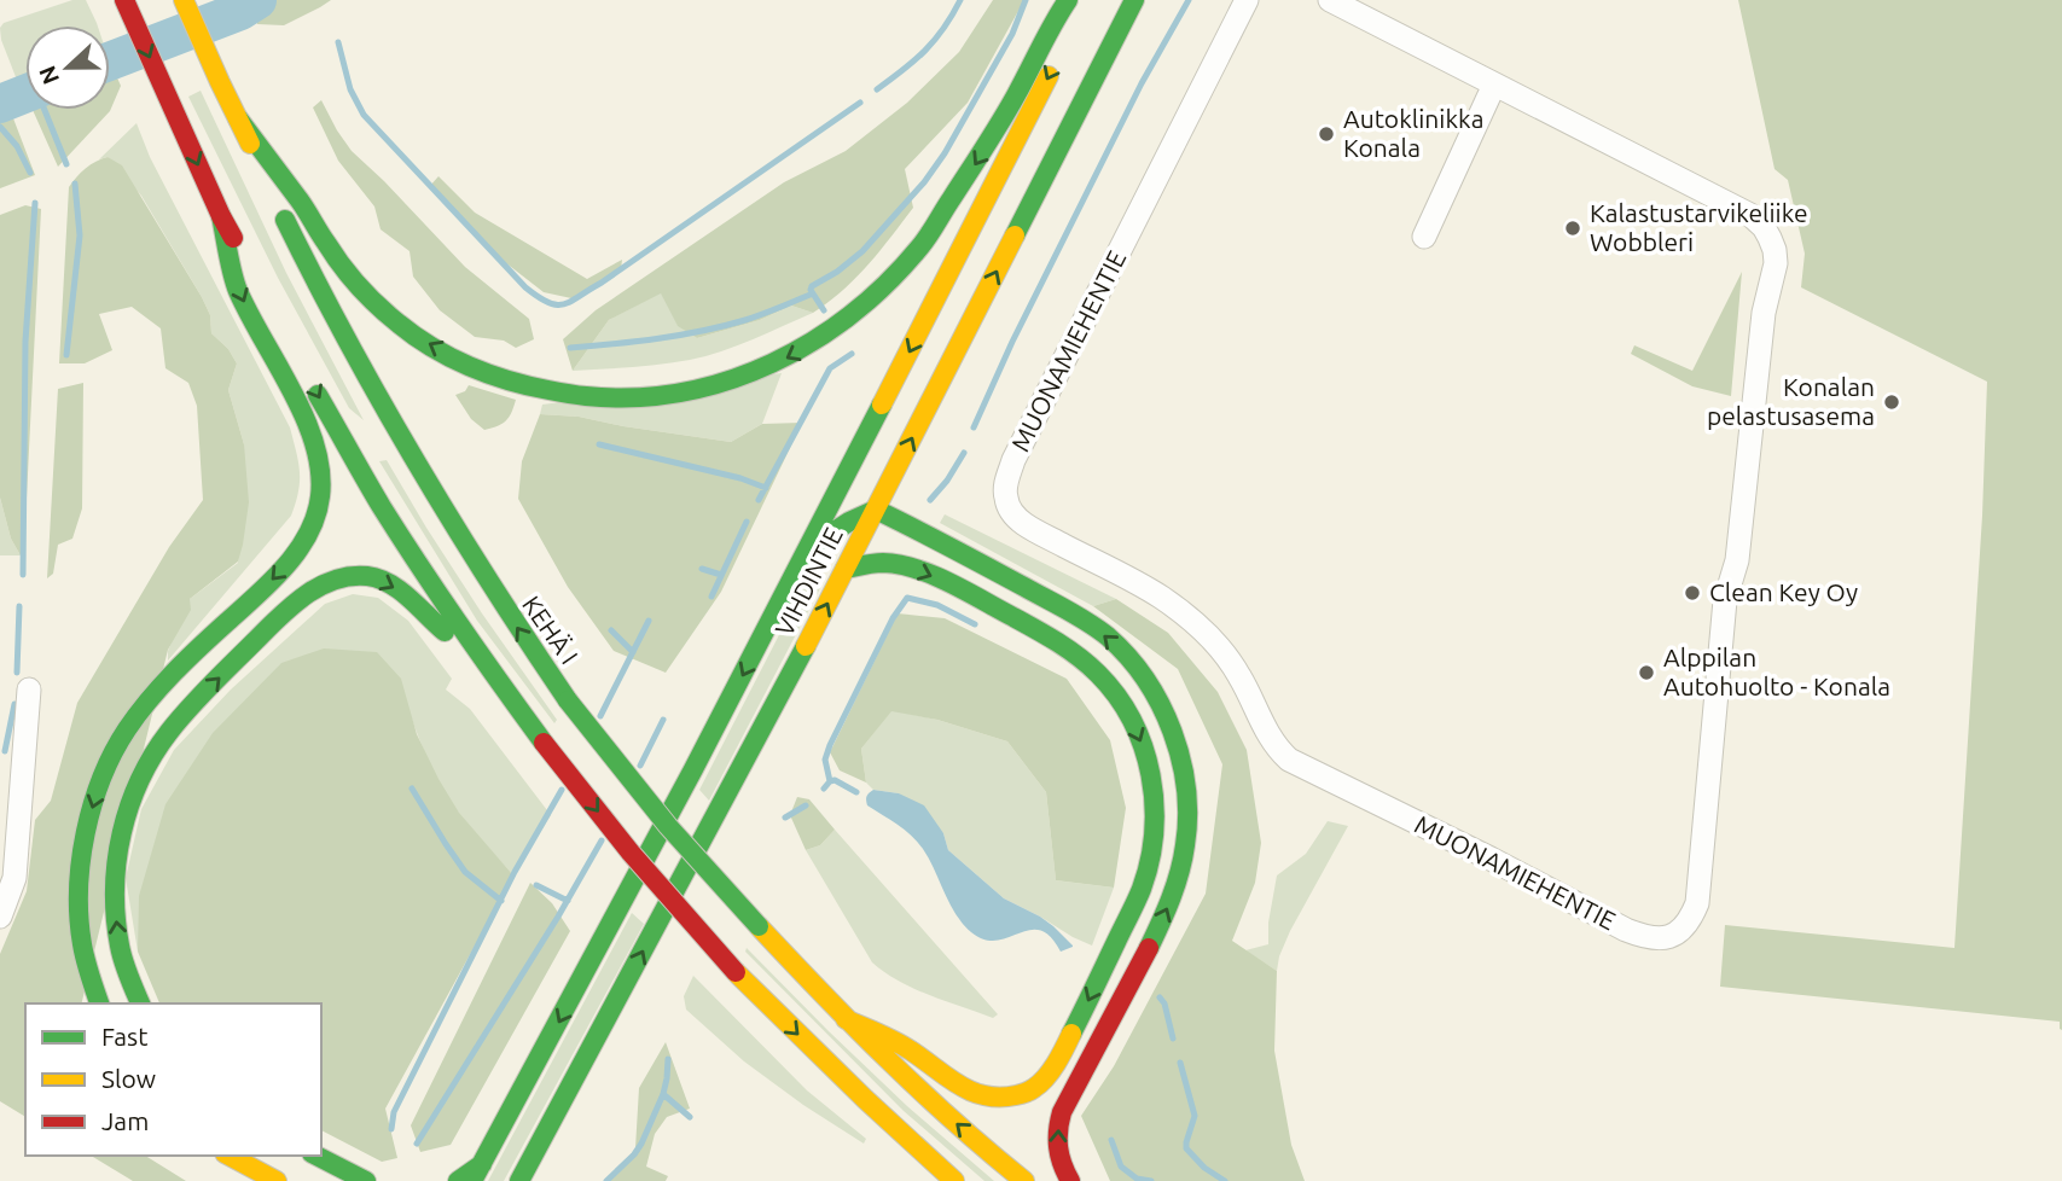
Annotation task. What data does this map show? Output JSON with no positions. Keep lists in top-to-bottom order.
{
  "streets": {
    "main road": ["VIHDINTIE", "KEHÄ I"],
    "street": ["MUONAMIEHENTIE"]
  },
  "places": [
    "Autoklinikka Konala",
    "Kalastustarvikeliike Wobbleri",
    "Konalan pelastusasema",
    "Clean Key Oy",
    "Alppilan Autohuolto - Konala"
  ],
  "legend": ["Fast", "Slow", "Jam"],
  "north": "left"
}
